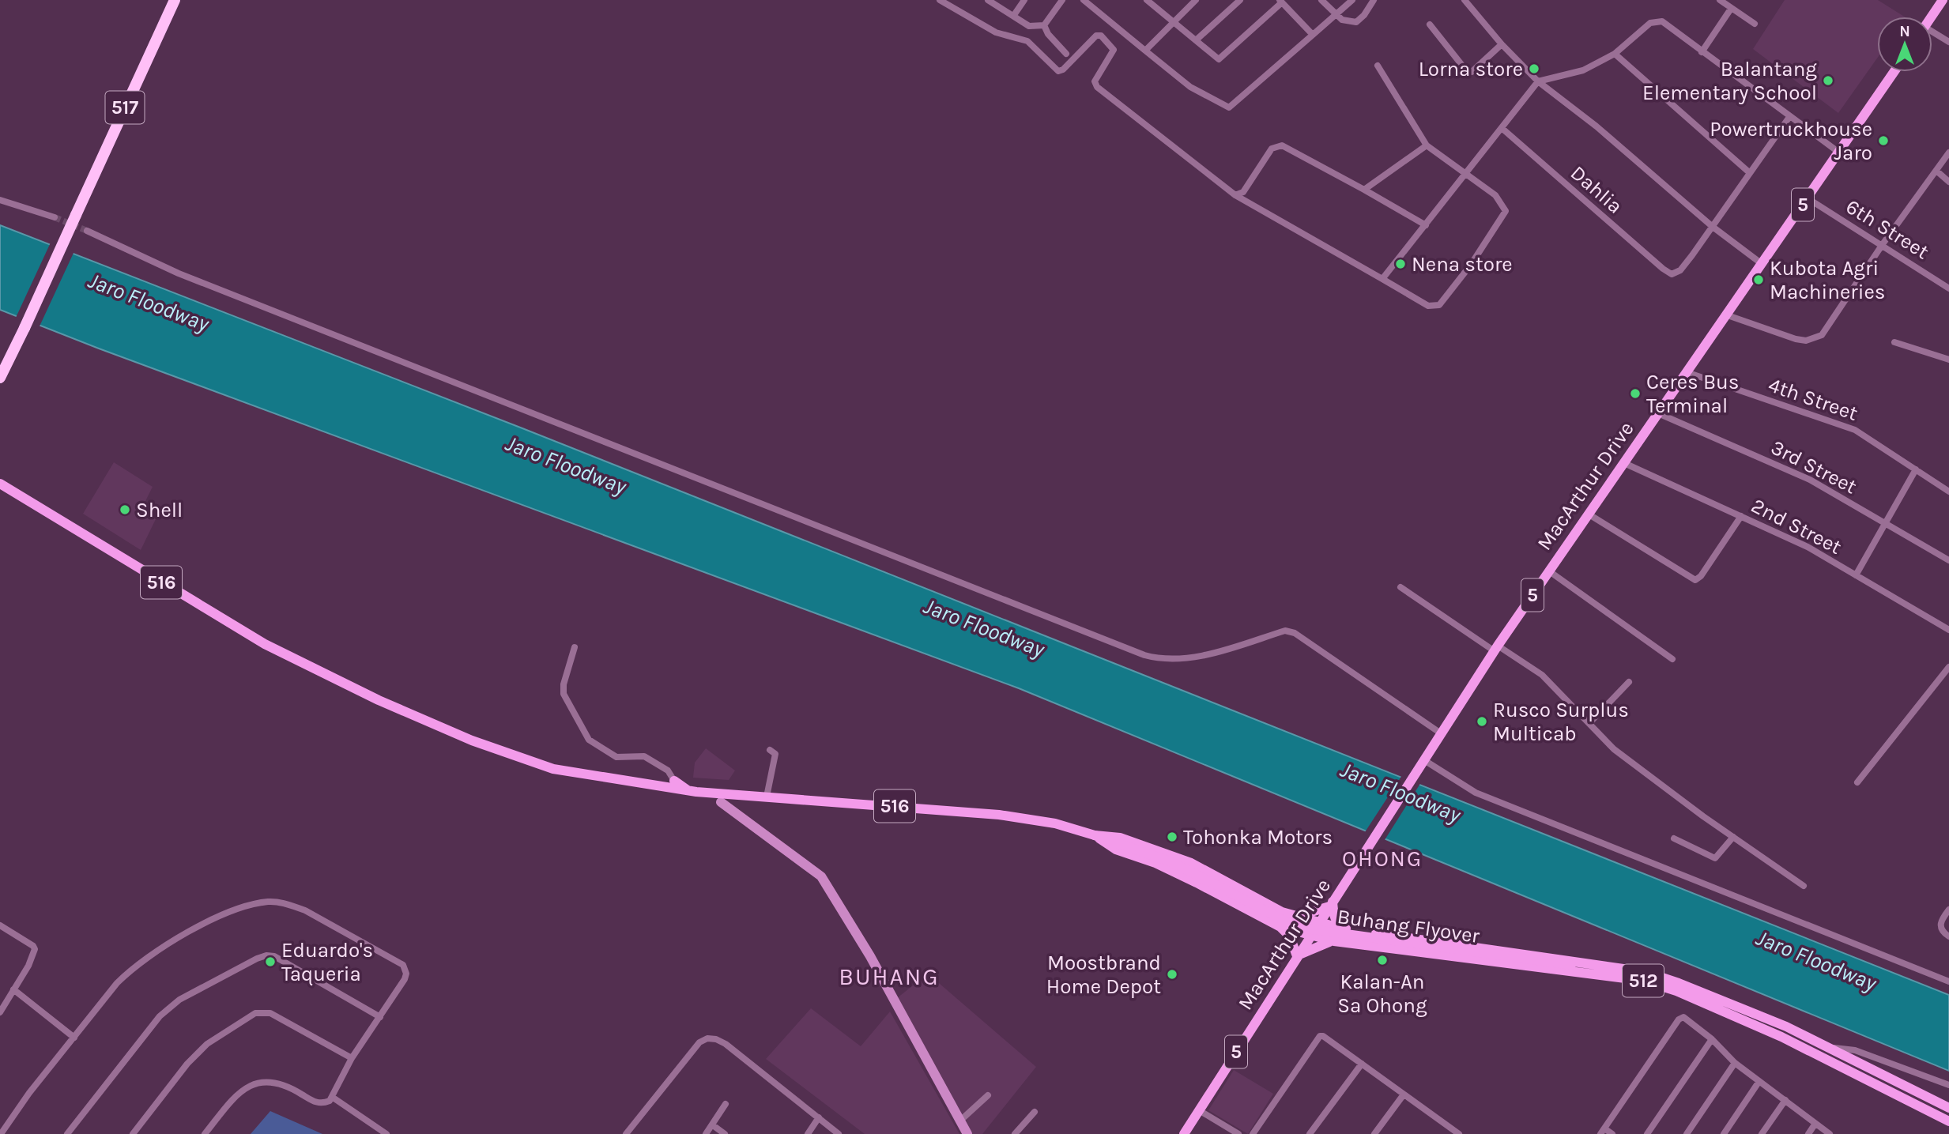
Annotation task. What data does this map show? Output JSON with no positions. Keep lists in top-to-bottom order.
{
  "streets": {
    "highway": ["517"],
    "main road": [
      "5",
      "MacArthur Drive",
      "516",
      "Buhang Flyover",
      "512"
    ],
    "street": [
      "Dahlia",
      "6th Street",
      "4th Street",
      "3rd Street",
      "2nd Street"
    ]
  },
  "crossings": [
    ["6th Street", "MacArthur Drive"],
    ["4th Street", "MacArthur Drive"],
    ["3rd Street", "MacArthur Drive"],
    ["MacArthur Drive", "2nd Street"],
    ["MacArthur Drive", "516"],
    ["MacArthur Drive", "512"],
    ["516", "Buhang Flyover"],
    ["516", "512"],
    ["Buhang Flyover", "512"]
  ],
  "districts": ["OHONG", "BUHANG"],
  "water": ["Jaro Floodway"],
  "places": [
    "Lorna store",
    "Balantang Elementary School",
    "Powertruckhouse Jaro",
    "Nena store",
    "Kubota Agri Machineries",
    "Ceres Bus Terminal",
    "Shell",
    "Rusco Surplus Multicab",
    "Tohonka Motors",
    "Kalan-An Sa Ohong",
    "Eduardo's Taqueria",
    "Moostbrand Home Depot"
  ],
  "north": "top"
}
